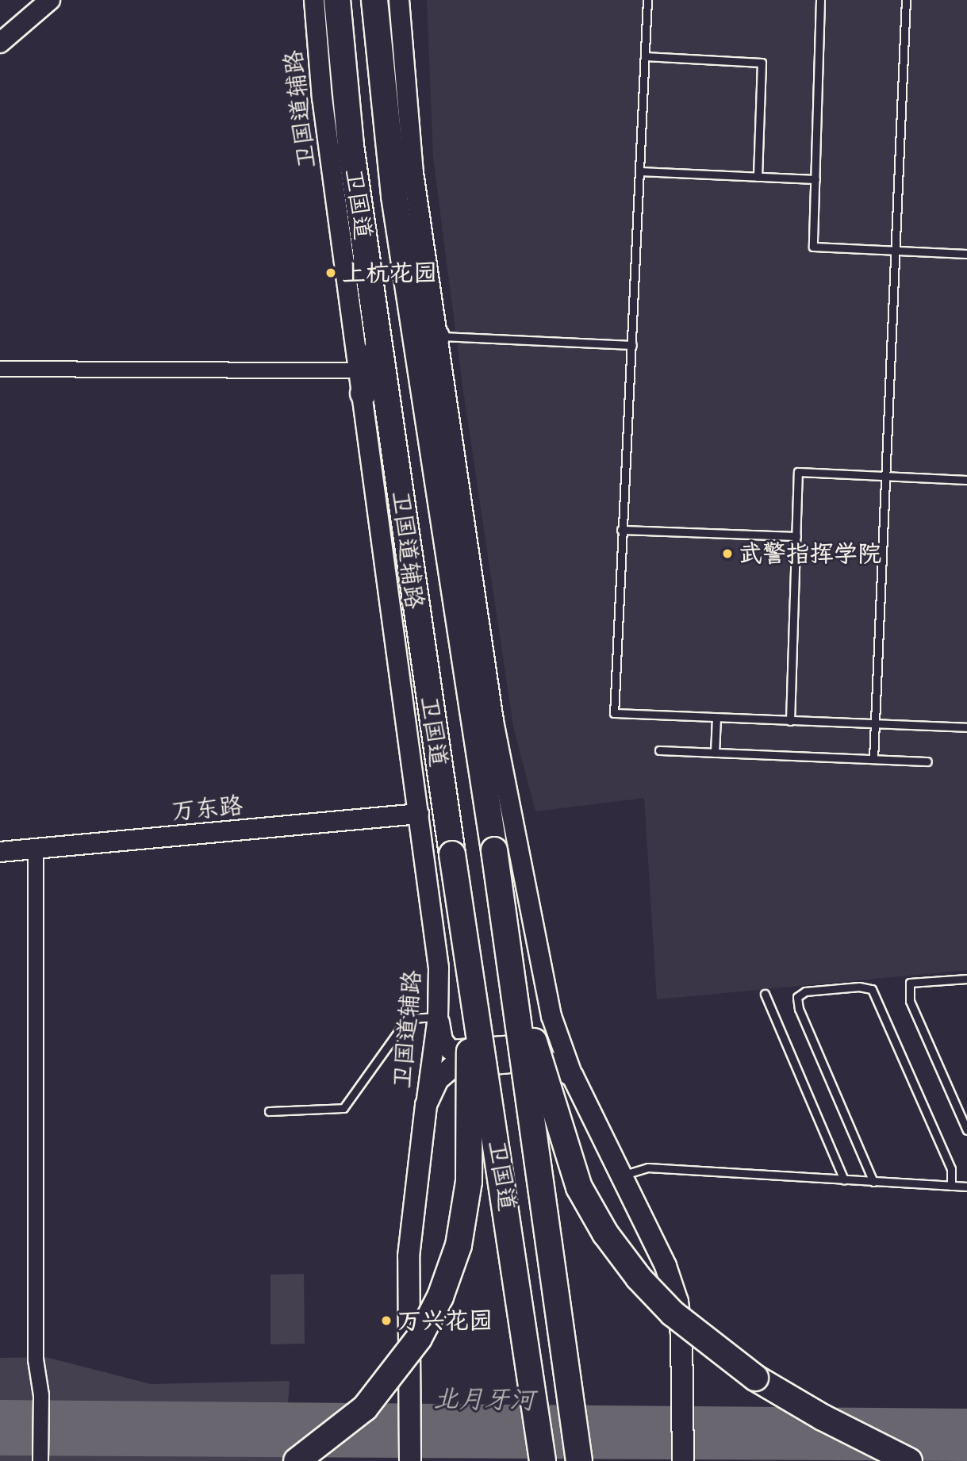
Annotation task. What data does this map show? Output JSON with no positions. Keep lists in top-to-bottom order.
{
  "streets": {
    "highway": ["卫国道"],
    "main road": ["卫国道辅路", "万东路"]
  },
  "crossings": [
    ["卫国道辅路", "万东路"]
  ],
  "water": ["北月牙河"],
  "places": ["上杭花园", "武警指挥学院", "万兴花园"]
}
